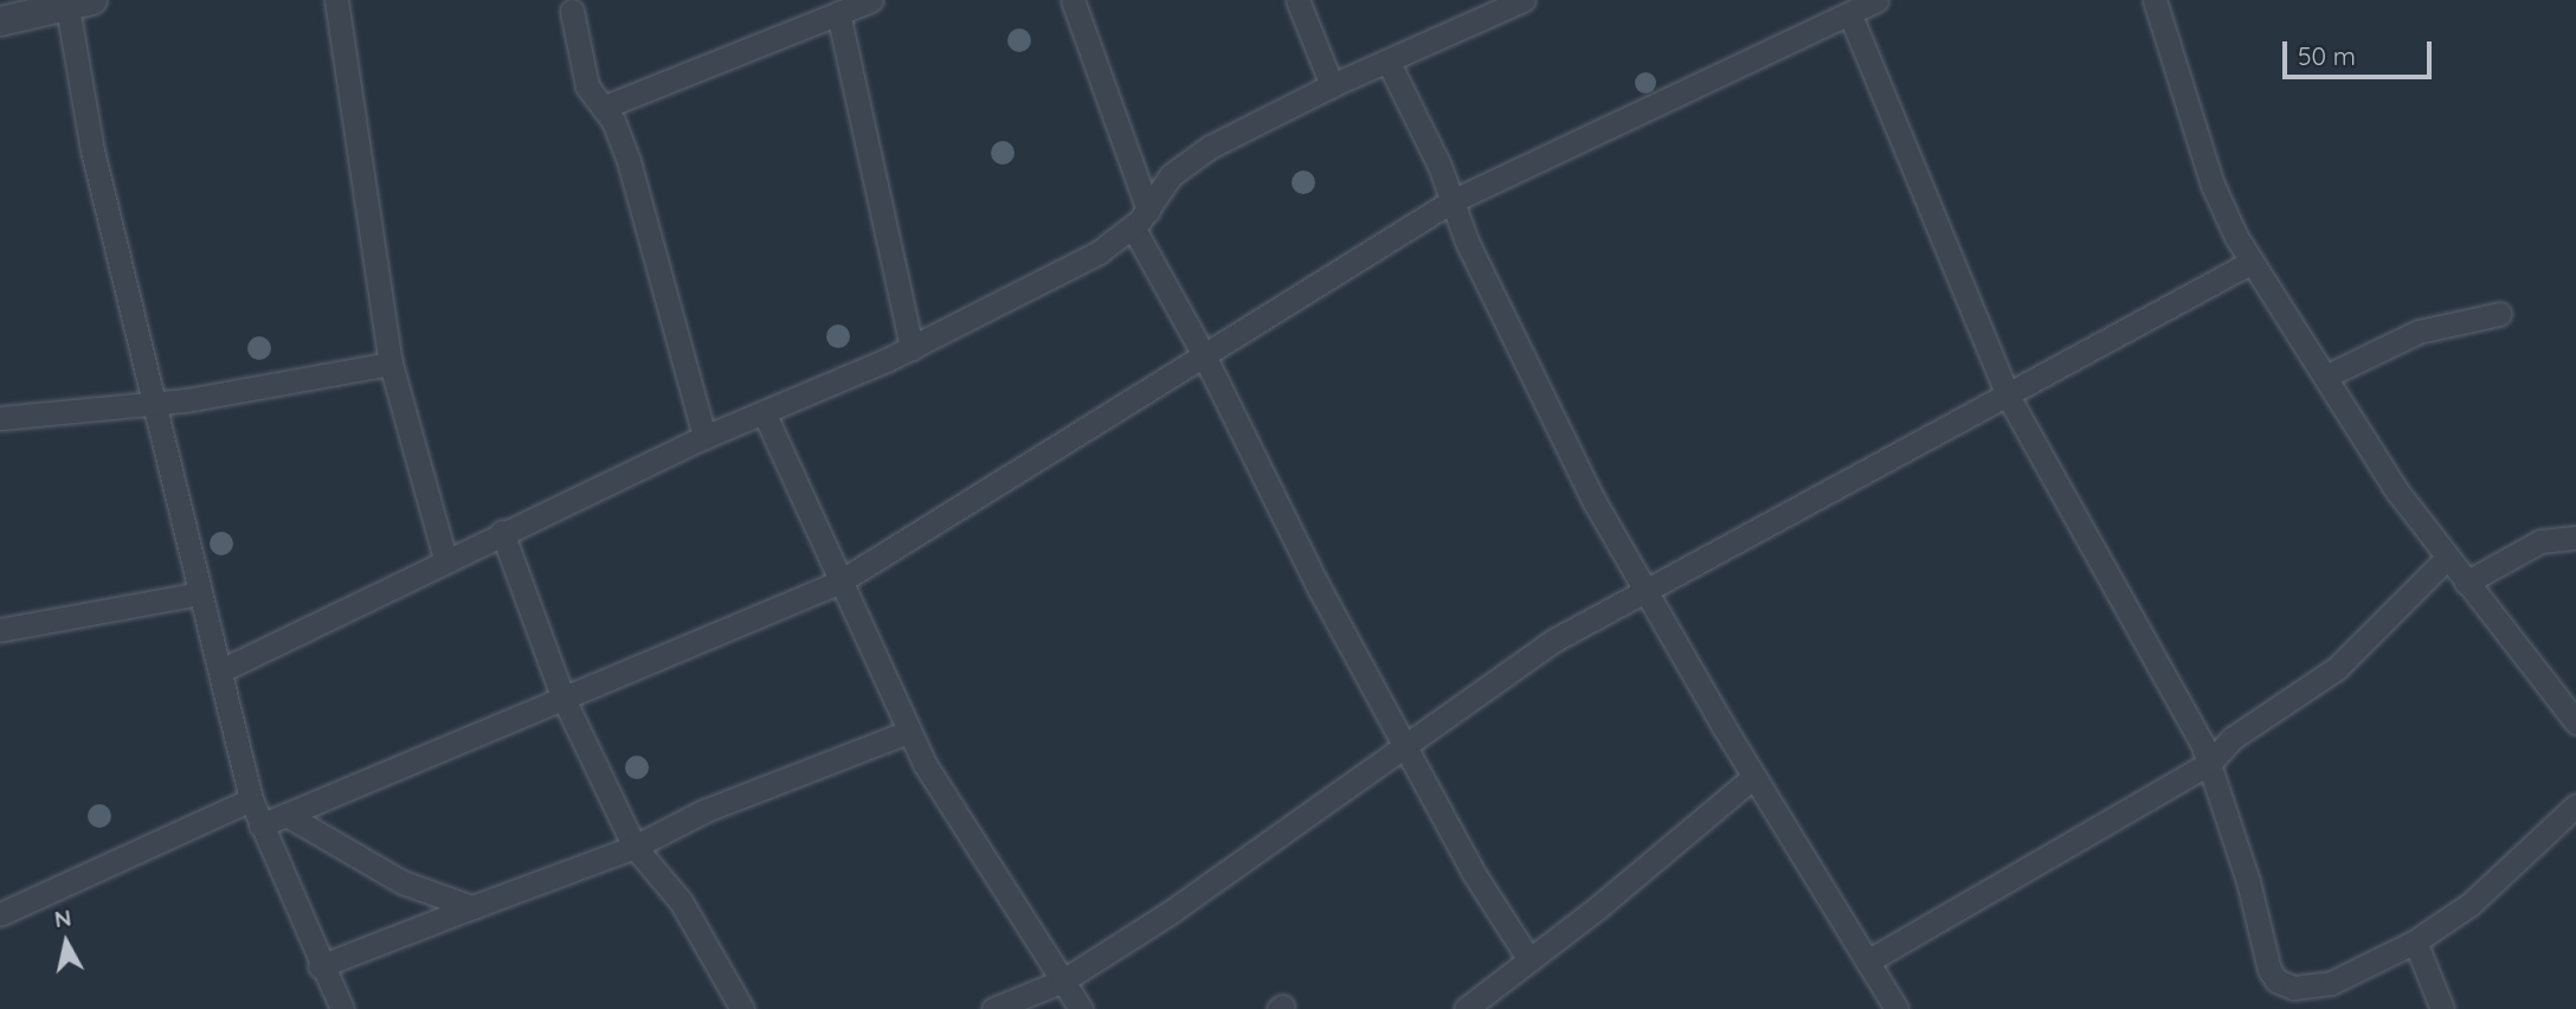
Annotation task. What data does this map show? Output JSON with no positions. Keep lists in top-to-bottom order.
{
  "scale_bar": "50 m",
  "north": "top"
}
